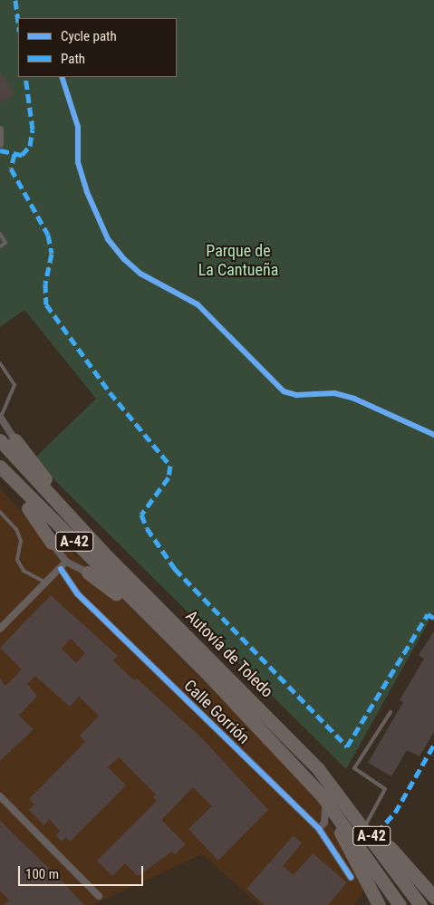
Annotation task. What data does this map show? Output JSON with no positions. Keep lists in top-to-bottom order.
{
  "streets": {
    "highway": ["A-42", "Autovía de Toledo"],
    "street": ["Calle Gorrión"]
  },
  "parks": ["Parque de La Cantueña"],
  "legend": ["Cycle path", "Path"],
  "scale_bar": "100 m"
}
